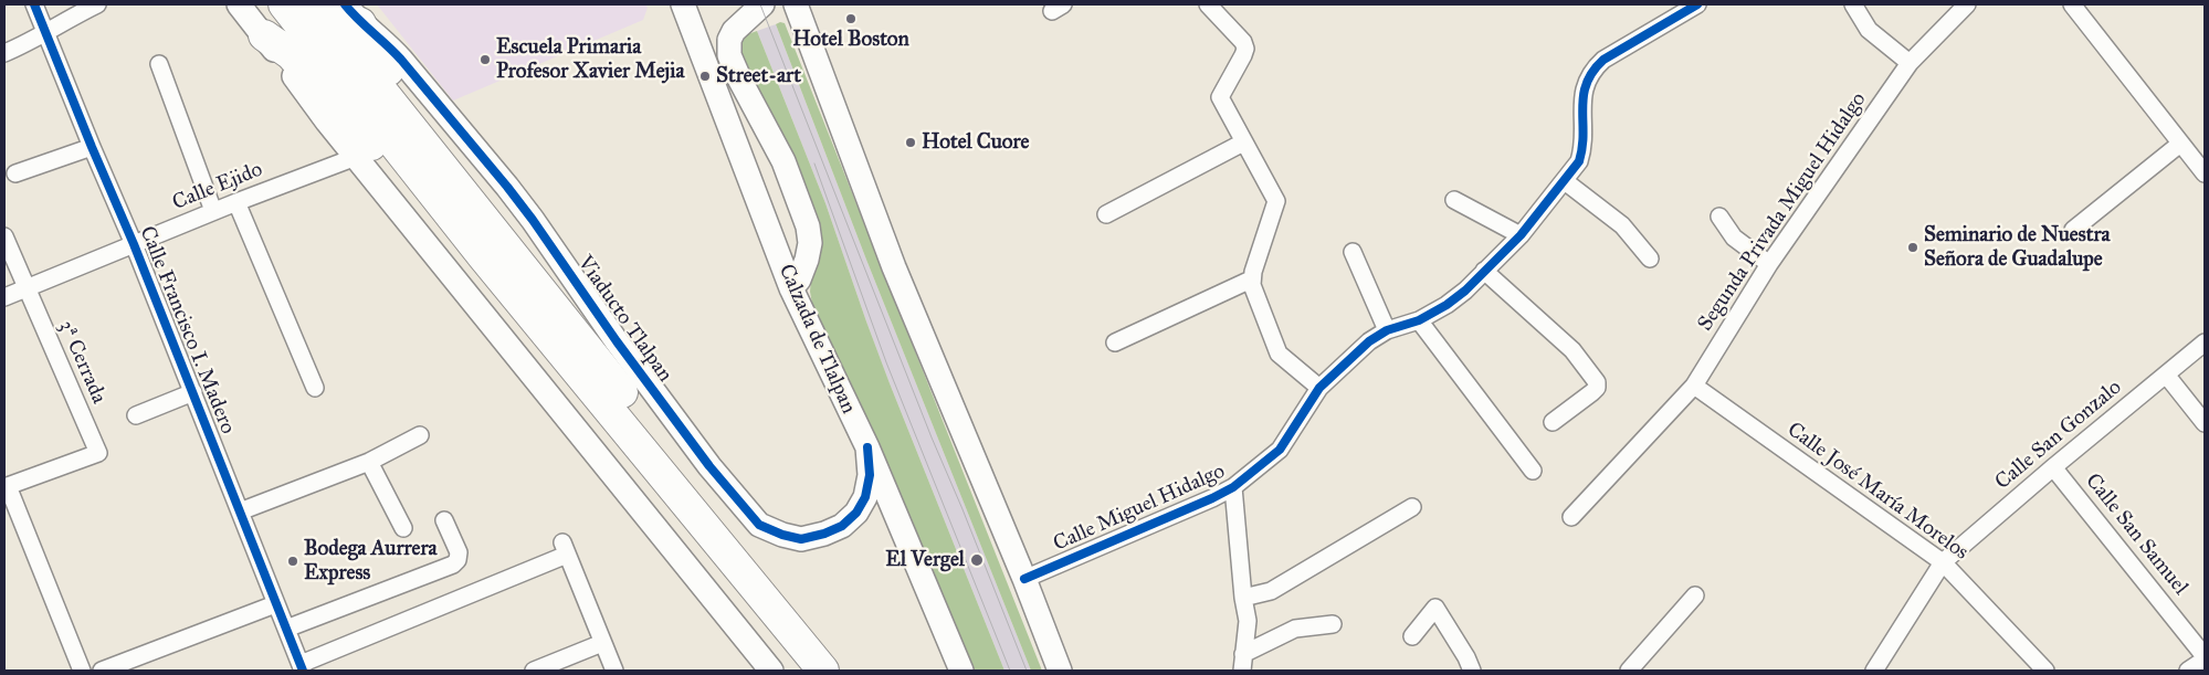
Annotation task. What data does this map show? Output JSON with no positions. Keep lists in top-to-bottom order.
{
  "streets": {
    "highway": ["Viaducto Tlalpan"],
    "main road": ["Calzada de Tlalpan"],
    "street": [
      "Calle Ejido",
      "Segunda Privada Miguel Hidalgo",
      "Calle Francisco I. Madero",
      "3ª Cerrada",
      "Calle San Gonzalo",
      "Calle José María Morelos",
      "Calle Miguel Hidalgo",
      "Calle San Samuel"
    ]
  },
  "crossings": [
    ["Calle Ejido", "Calle Francisco I. Madero"],
    ["Calle Ejido", "3ª Cerrada"],
    ["Segunda Privada Miguel Hidalgo", "Calle José María Morelos"],
    ["Viaducto Tlalpan", "Calzada de Tlalpan"],
    ["Calle San Gonzalo", "Calle José María Morelos"],
    ["Calle San Gonzalo", "Calle San Samuel"]
  ],
  "places": [
    "Hotel Boston",
    "Escuela Primaria Profesor Xavier Mejia",
    "Street-art",
    "Hotel Cuore",
    "Seminario de Nuestra Señora de Guadalupe",
    "El Vergel",
    "Bodega Aurrera Express"
  ]
}
